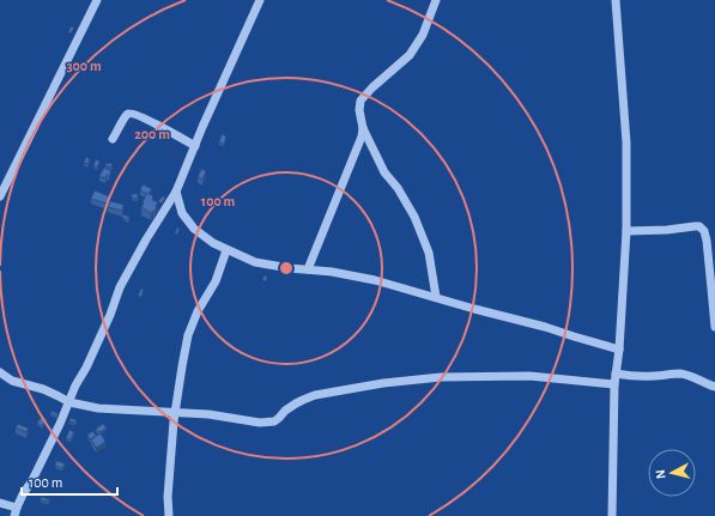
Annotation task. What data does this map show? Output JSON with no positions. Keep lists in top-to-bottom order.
{
  "scale_bar": "100 m",
  "north": "left",
  "rings": ["300 m", "200 m", "100 m"]
}
